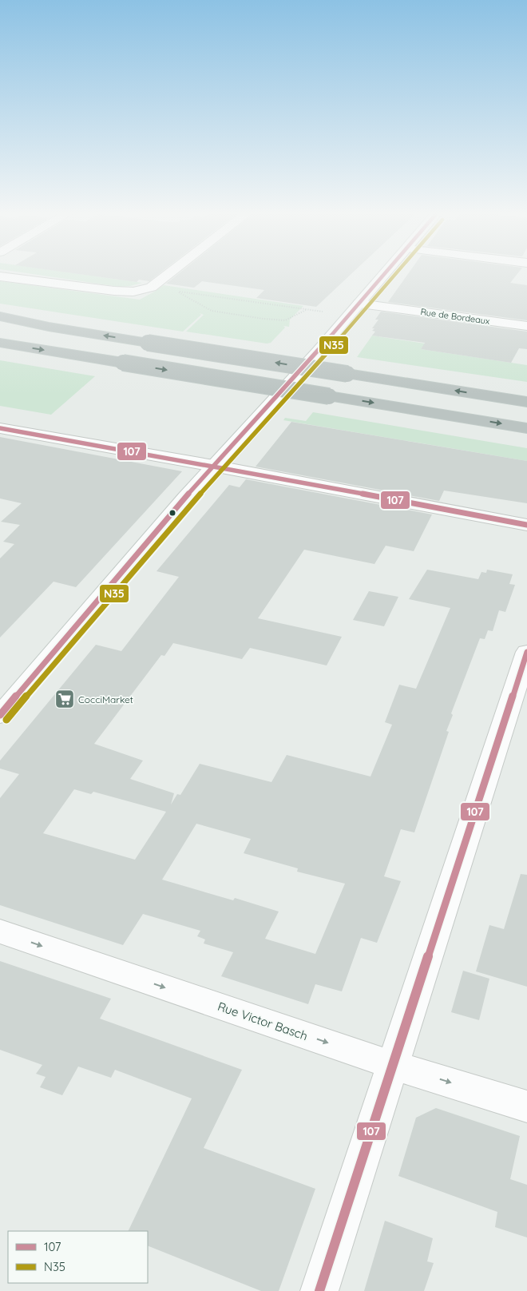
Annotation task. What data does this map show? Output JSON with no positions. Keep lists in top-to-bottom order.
{
  "streets": {
    "street": ["Rue de Bordeaux", "Rue Victor Basch"]
  },
  "one_way": ["Rue Victor Basch"],
  "places": {
    "supermarket": ["CocciMarket"]
  },
  "lines": ["transit line 107", "transit line N35"],
  "legend": ["107", "N35"]
}
